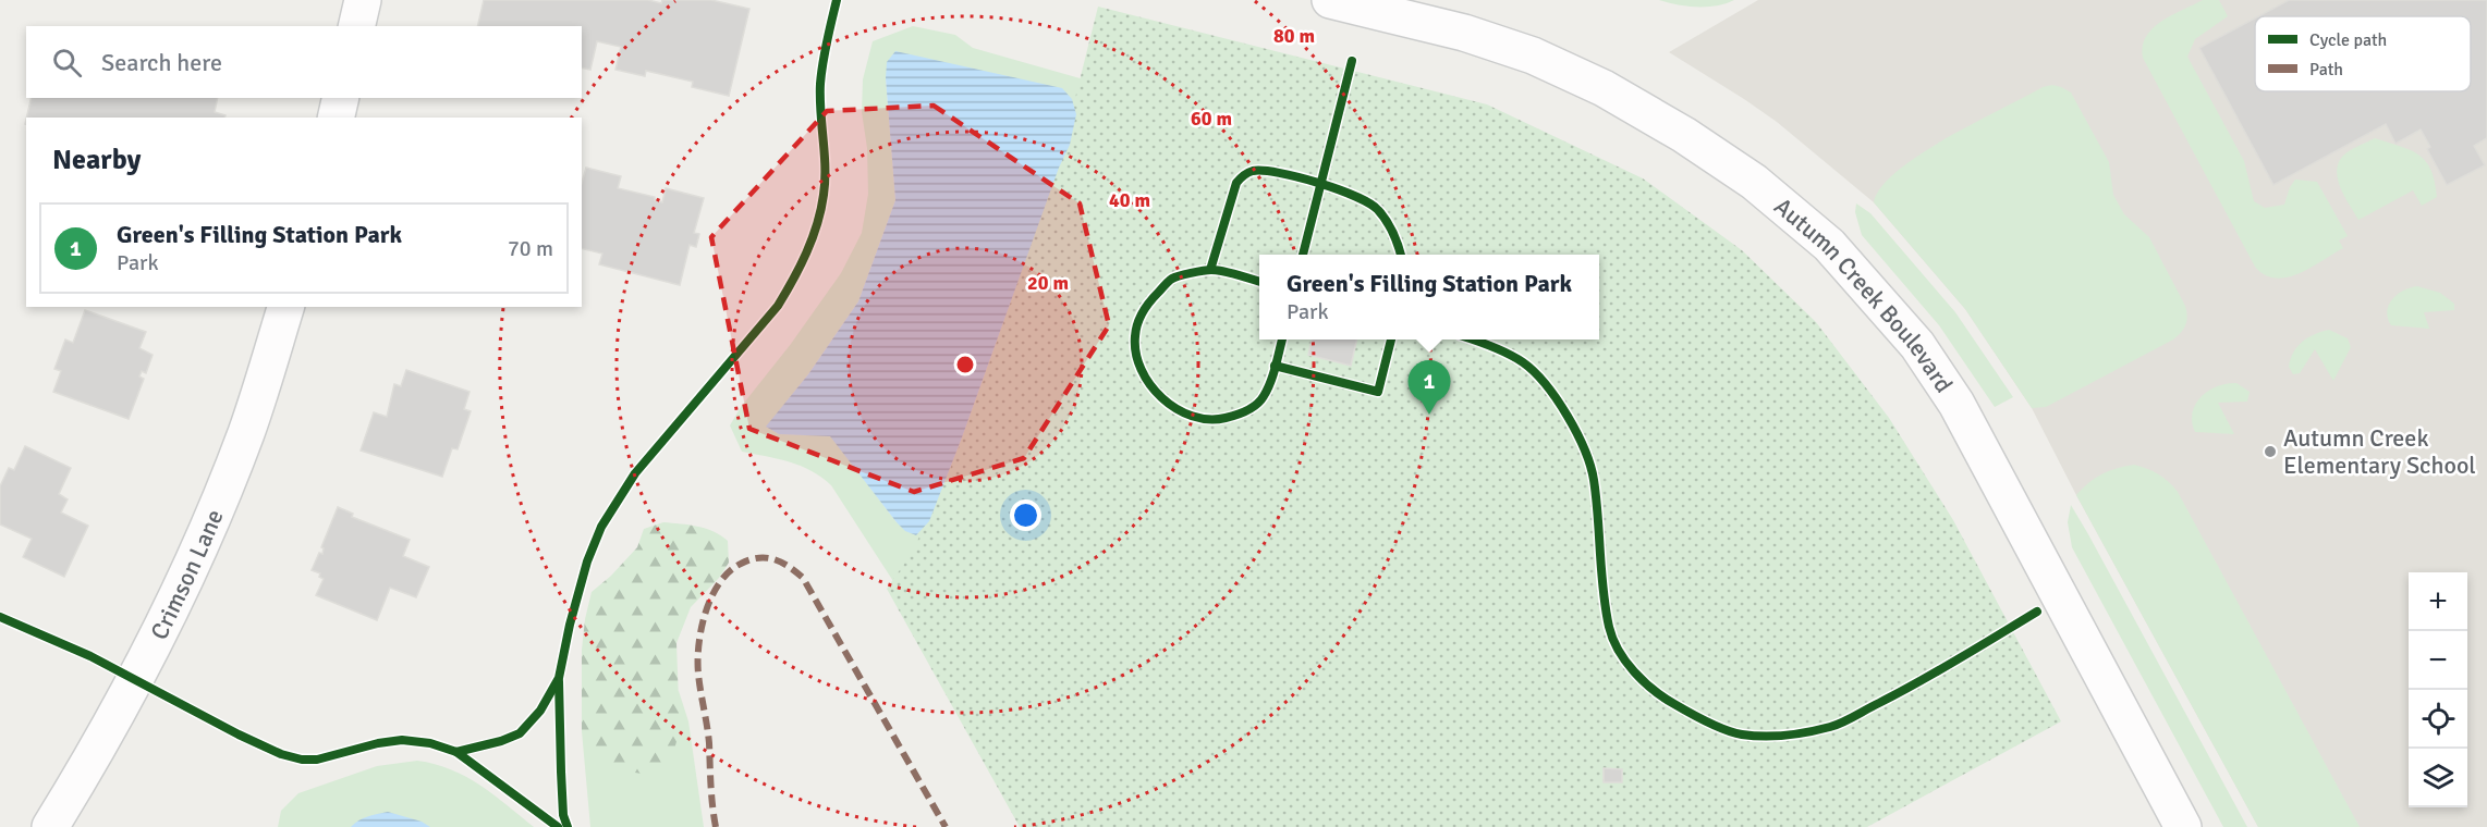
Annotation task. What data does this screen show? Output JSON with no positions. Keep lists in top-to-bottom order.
{
  "streets": {
    "street": ["Autumn Creek Boulevard", "Crimson Lane"]
  },
  "places": ["Autumn Creek Elementary School"],
  "legend": ["Cycle path", "Path"],
  "page": {
    "search": "Search here",
    "heading": "Nearby",
    "list": [
      {
        "mark": "1",
        "name": "Green's Filling Station Park",
        "note": "Park",
        "value": "70 m"
      }
    ],
    "popup": ["Green's Filling Station Park", "Park"],
    "pins": "1",
    "map_buttons": ["+", "−"]
  },
  "rings": [
    "80 m",
    "60 m",
    "40 m",
    "20 m"
  ]
}
